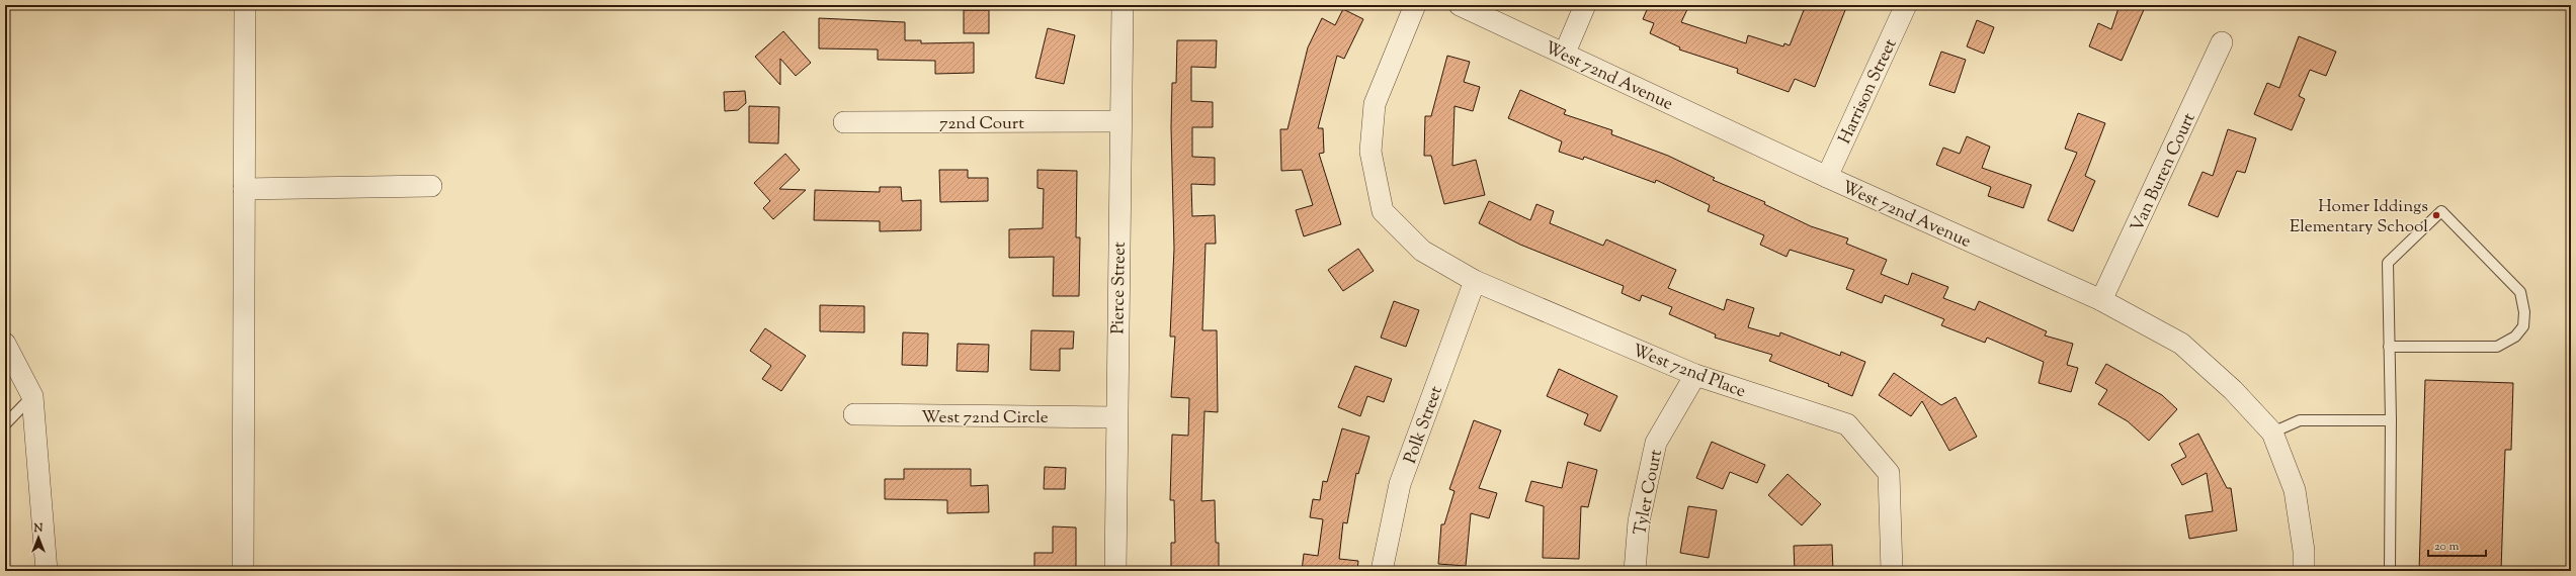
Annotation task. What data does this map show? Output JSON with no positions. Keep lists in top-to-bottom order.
{
  "streets": {
    "street": [
      "West 72nd Avenue",
      "Harrison Street",
      "72nd Court",
      "Van Buren Court",
      "Pierce Street",
      "West 72nd Place",
      "West 72nd Circle",
      "Polk Street",
      "Tyler Court"
    ]
  },
  "crossings": [
    ["West 72nd Avenue", "Harrison Street"],
    ["West 72nd Avenue", "Van Buren Court"],
    ["72nd Court", "Pierce Street"],
    ["Pierce Street", "West 72nd Circle"],
    ["West 72nd Place", "Polk Street"],
    ["West 72nd Place", "Tyler Court"]
  ],
  "places": ["Homer Iddings Elementary School"],
  "scale_bar": "20 m",
  "north": "top"
}
